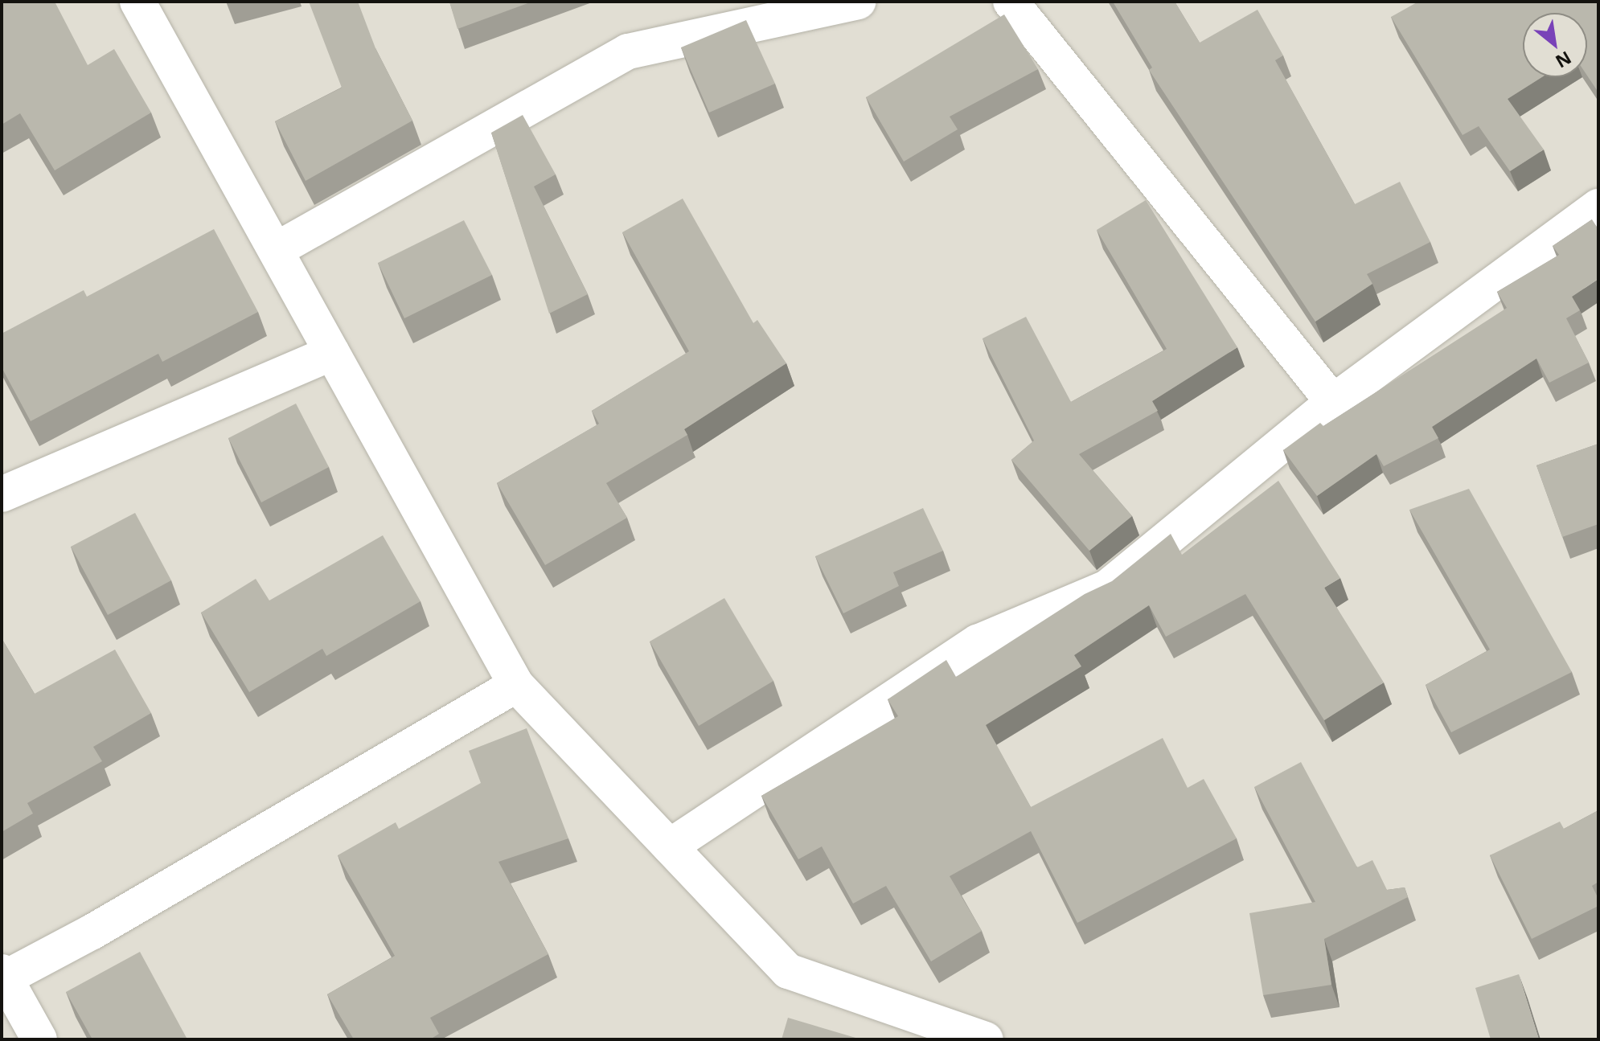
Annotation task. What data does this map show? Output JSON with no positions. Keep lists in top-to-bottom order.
{
  "north": "bottom right"
}
